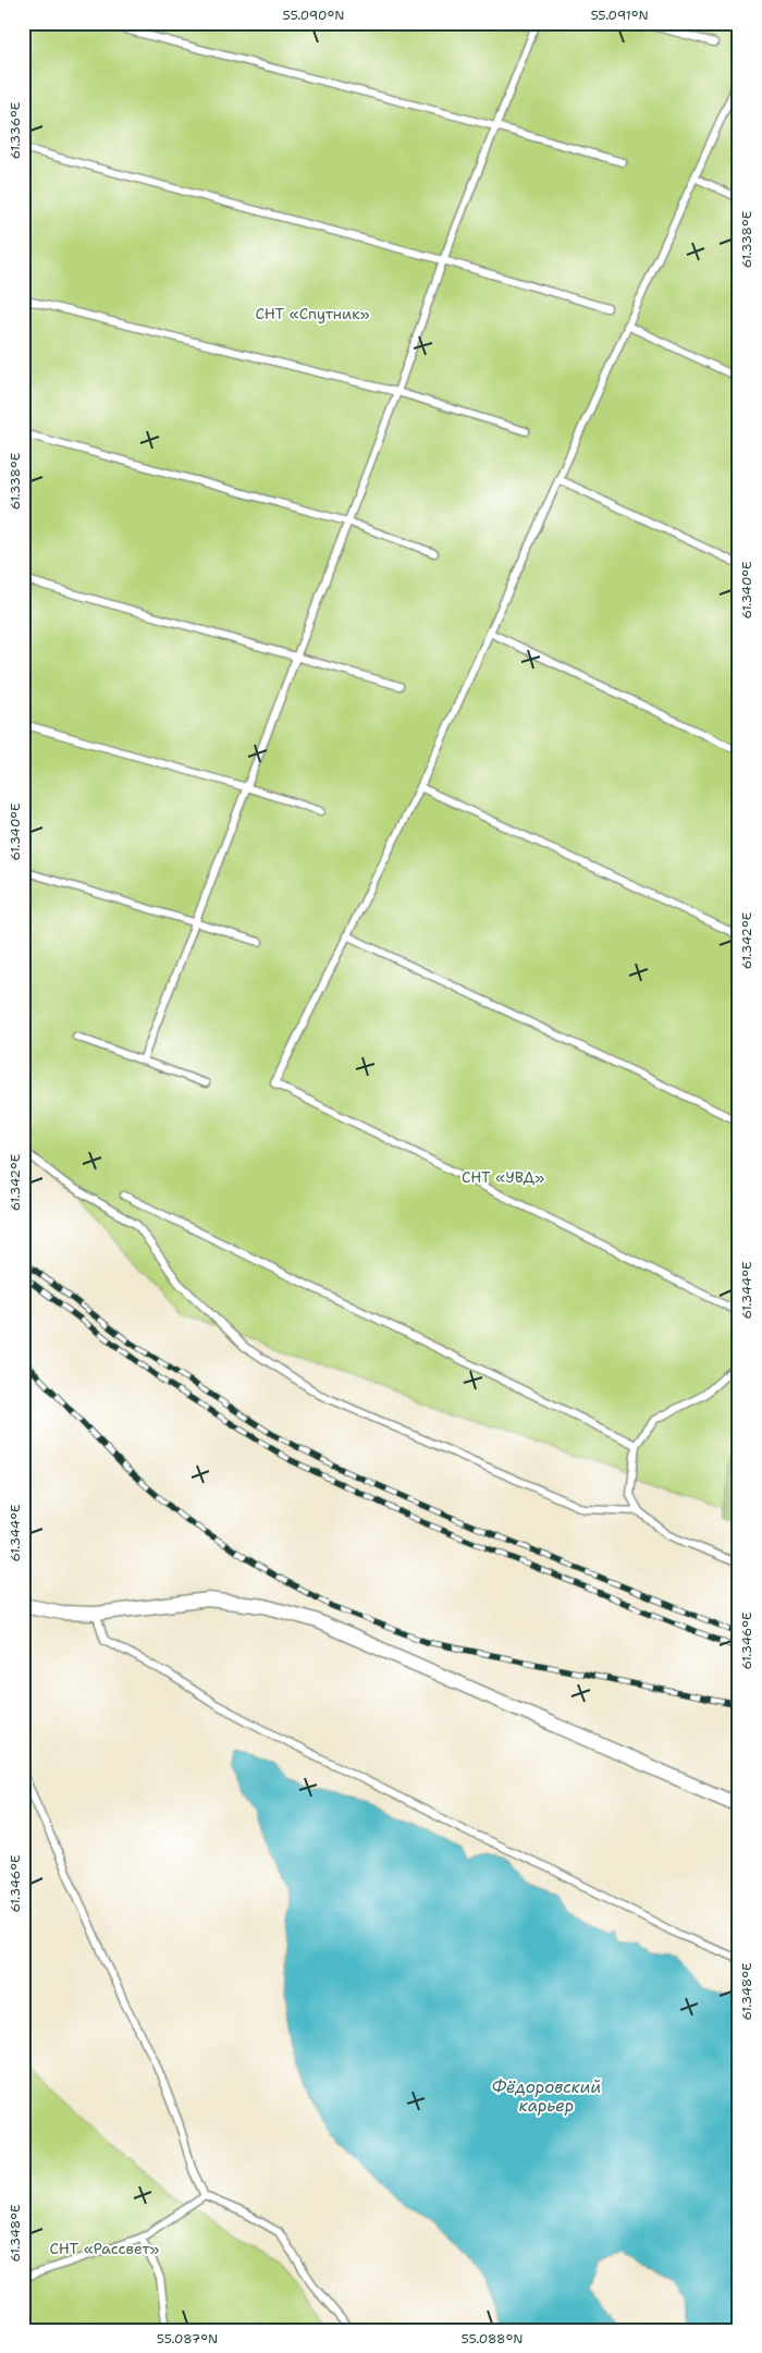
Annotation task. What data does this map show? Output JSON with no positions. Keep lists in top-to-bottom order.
{
  "water": ["Фёдоровский карьер"],
  "parks": ["СНТ «Спутник»", "СНТ «УВД»", "СНТ «Рассвет»"],
  "coordinates": [
    "55.090°N",
    "55.091°N",
    "61.336°E",
    "61.338°E",
    "61.340°E",
    "61.342°E",
    "61.344°E",
    "61.346°E",
    "61.348°E",
    "55.087°N",
    "55.088°N"
  ]
}
